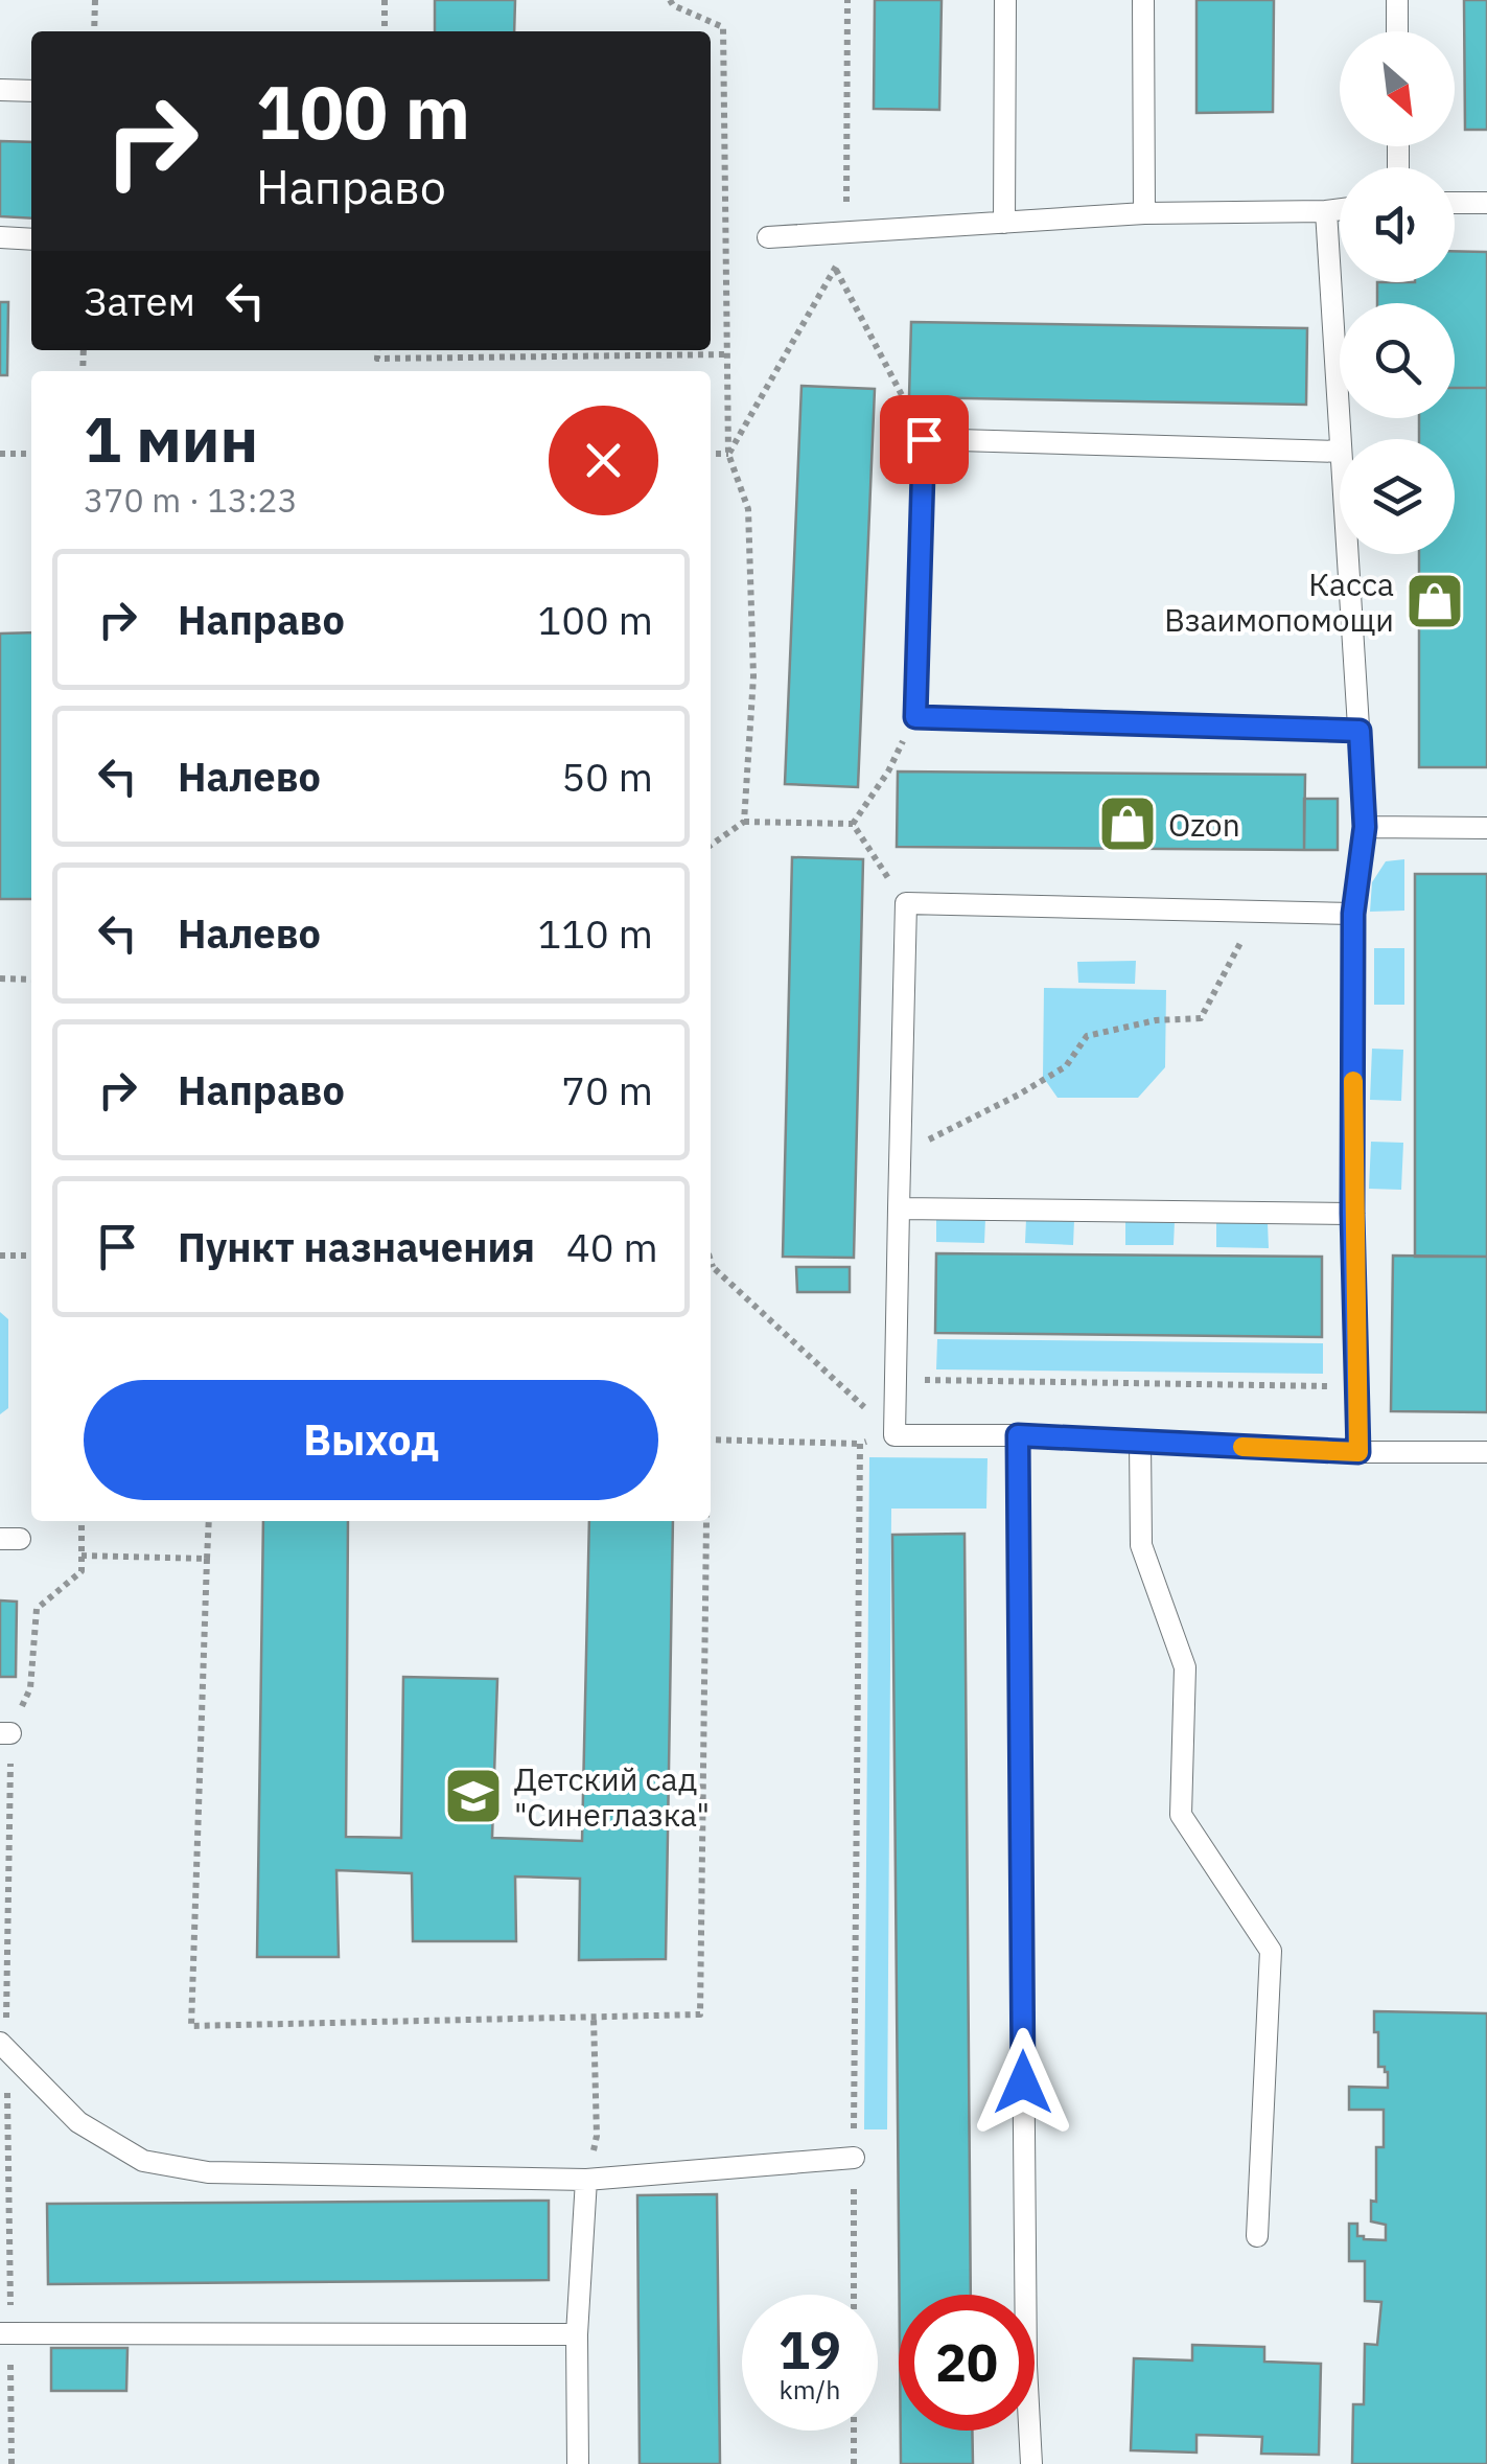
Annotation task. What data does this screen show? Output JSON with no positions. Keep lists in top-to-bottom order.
{
  "places": {
    "shop": ["Касса Взаимопомощи", "Ozon"],
    "school or university": ["Детский сад \"Синеглазка\""]
  },
  "north": "bottom right",
  "page": {
    "turn": ["100 m", "Направо"],
    "then": "Затем",
    "heading": ["1 мин", "370 m · 13:23"],
    "list": [
      {
        "name": "Направо",
        "value": "100 m"
      },
      {
        "name": "Налево",
        "value": "50 m"
      },
      {
        "name": "Налево",
        "value": "110 m"
      },
      {
        "name": "Направо",
        "value": "70 m"
      },
      {
        "name": "Пункт назначения",
        "value": "40 m"
      }
    ],
    "buttons": "Выход",
    "speed": "19 km/h",
    "limit": "20"
  }
}
